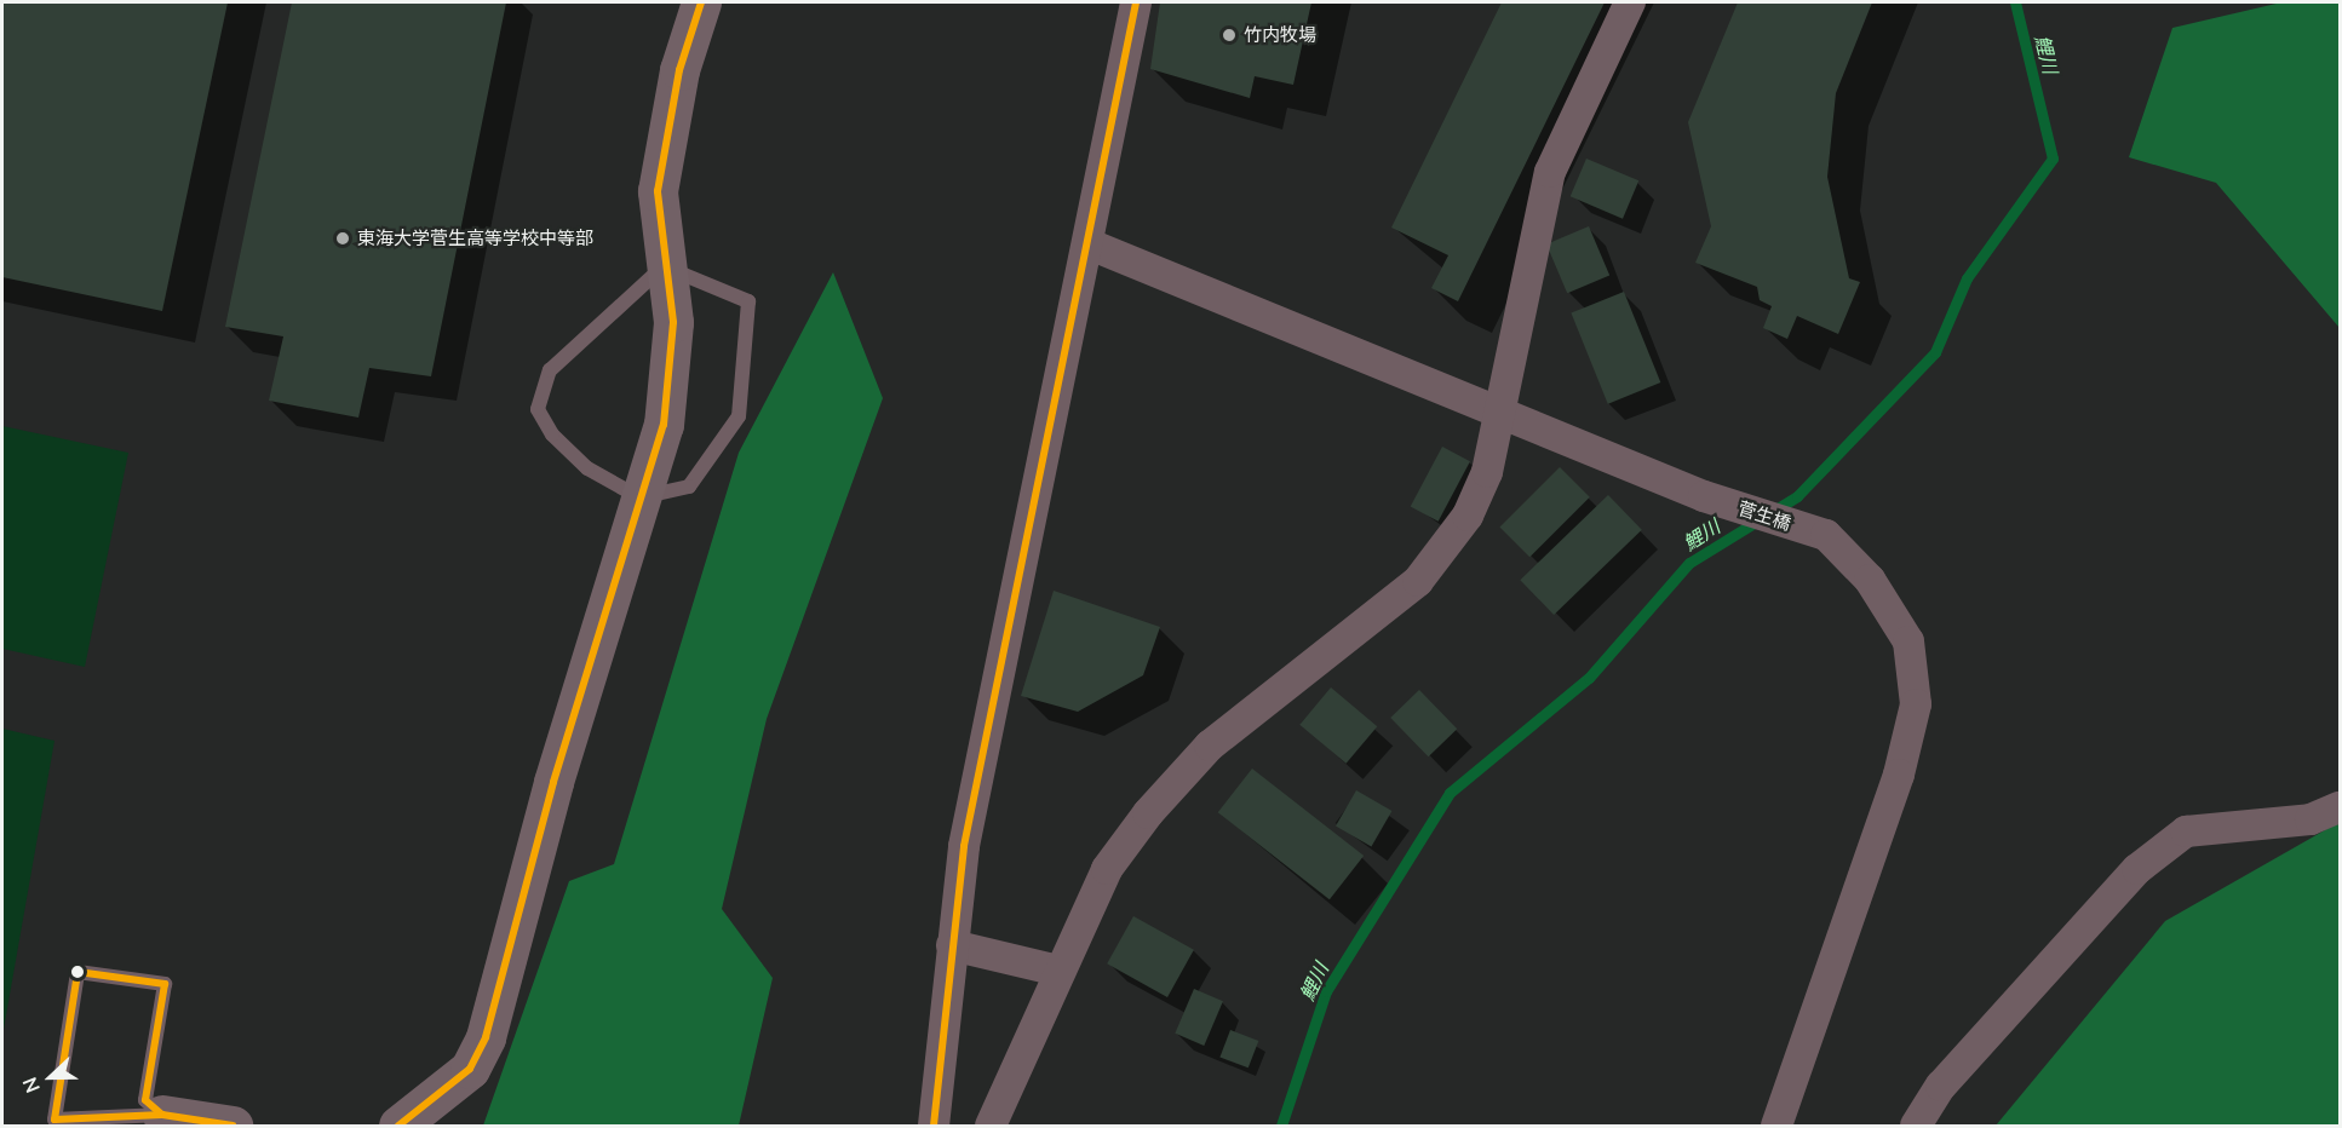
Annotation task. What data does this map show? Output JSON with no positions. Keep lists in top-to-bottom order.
{
  "streets": {
    "street": ["菅生橋"]
  },
  "water": ["鯉川"],
  "places": ["竹内牧場", "東海大学菅生高等学校中等部"],
  "north": "left"
}
